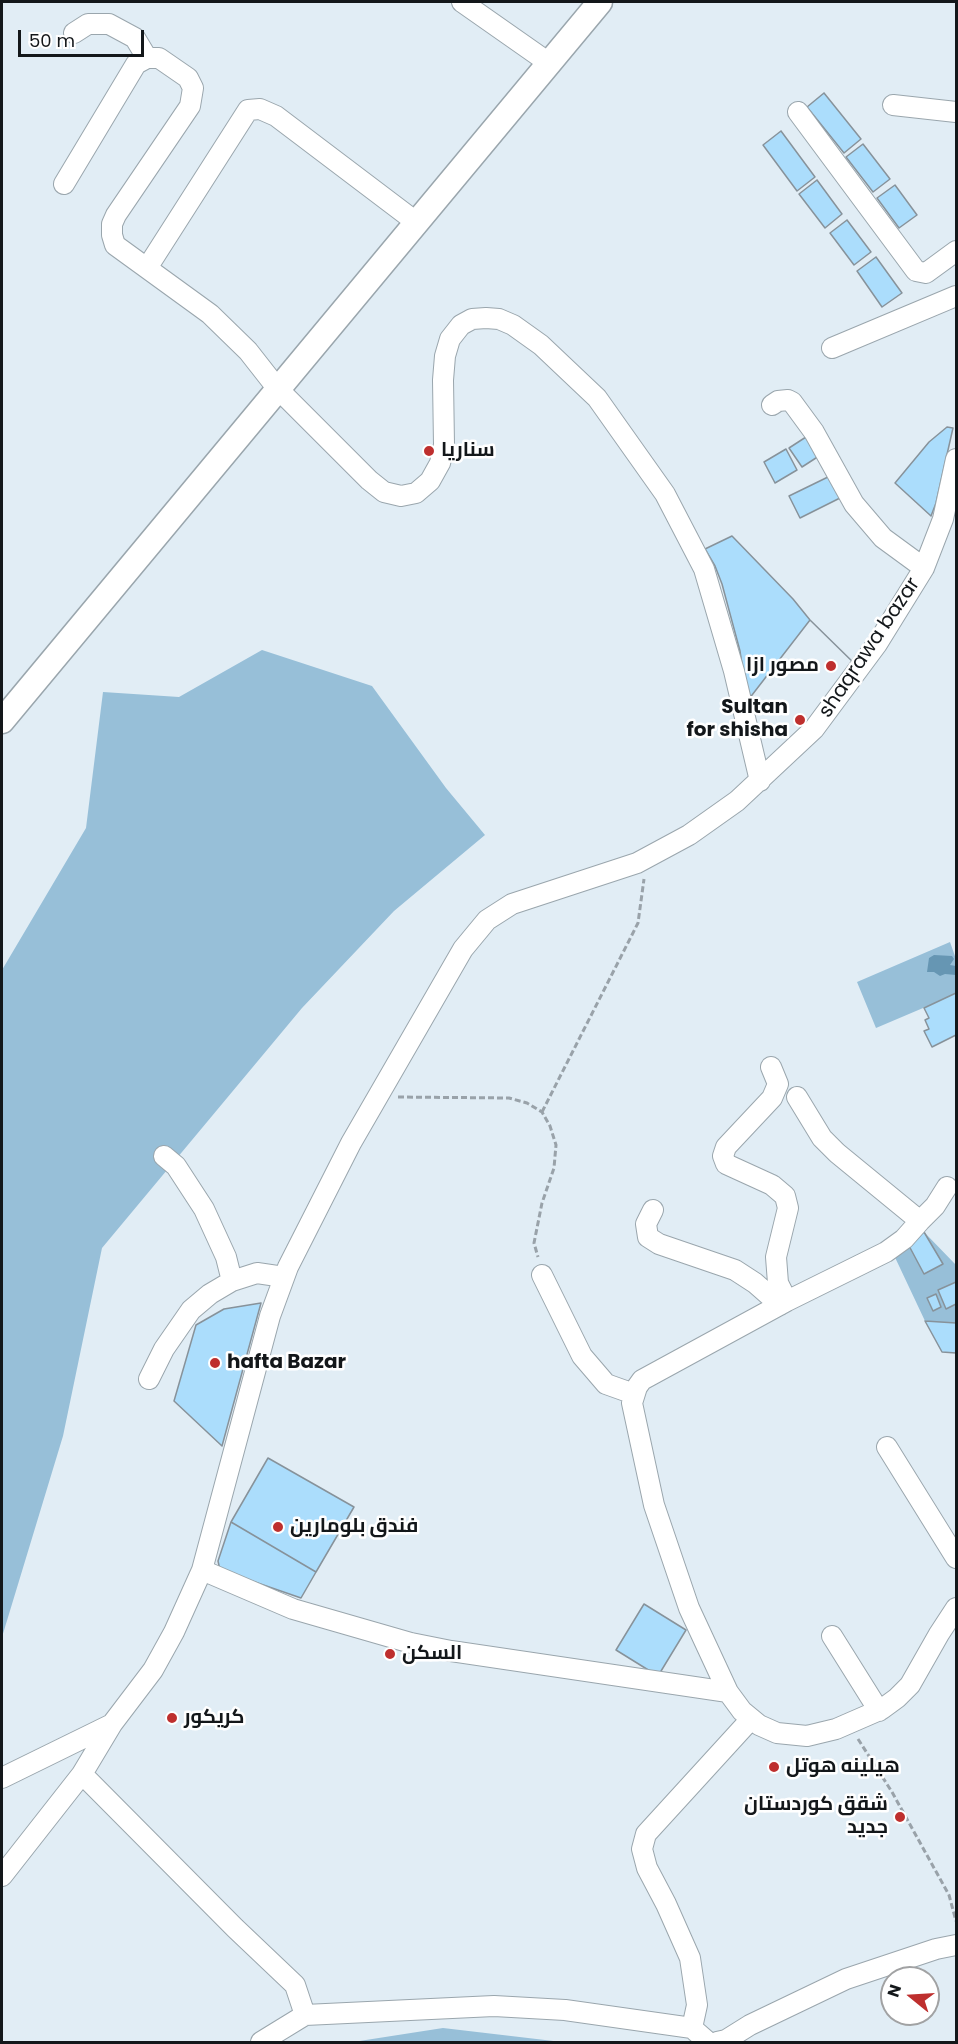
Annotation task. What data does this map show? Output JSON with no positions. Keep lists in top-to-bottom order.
{
  "streets": {
    "street": ["shaqrawa bazar"]
  },
  "places": [
    "سناريا",
    "مصور ازا",
    "Sultan for shisha",
    "hafta Bazar",
    "فندق بلومارين",
    "السكن",
    "کریکور",
    "هيلينه هوتل",
    "شقق كوردستان جديد"
  ],
  "scale_bar": "50 m",
  "north": "left"
}
